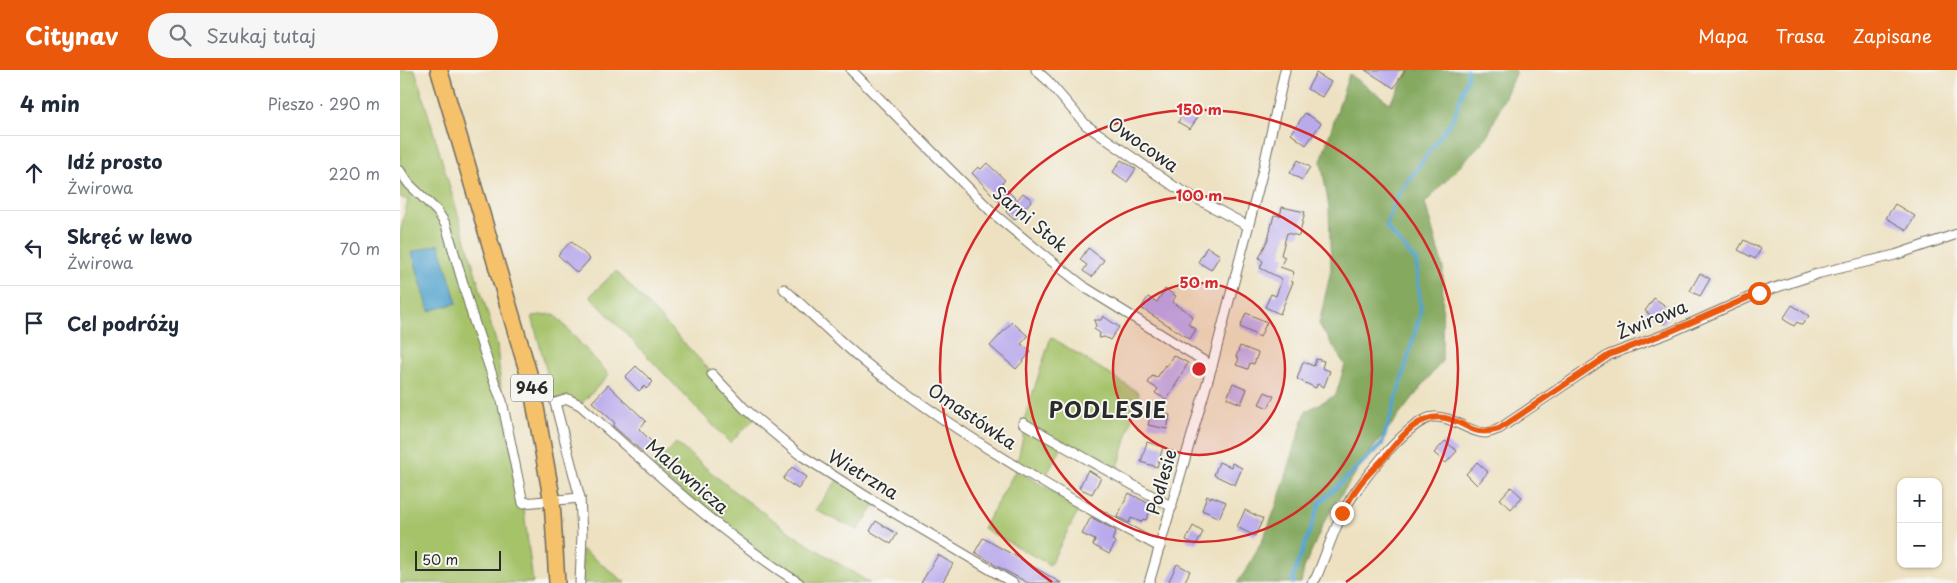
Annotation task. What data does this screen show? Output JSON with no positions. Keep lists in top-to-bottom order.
{
  "streets": {
    "highway": ["946"],
    "street": [
      "Owocowa",
      "Sarni Stok",
      "Żwirowa",
      "Omastówka",
      "Wietrzna",
      "Malownicza",
      "Podlesie"
    ]
  },
  "crossings": [
    ["Owocowa", "Podlesie"],
    ["Sarni Stok", "Podlesie"],
    ["Omastówka", "Podlesie"]
  ],
  "districts": ["PODLESIE"],
  "scale_bar": "50 m",
  "page": {
    "header": "Citynav",
    "search": "Szukaj tutaj",
    "nav": ["Mapa", "Trasa", "Zapisane"],
    "heading": ["4 min", "Pieszo · 290 m"],
    "list": [
      ["Idź prosto", "Żwirowa", "220 m"],
      ["Skręć w lewo", "Żwirowa", "70 m"],
      "Cel podróży"
    ],
    "map_buttons": ["+", "−"],
    "scale": "50 m"
  },
  "rings": ["150 m", "100 m", "50 m"]
}
